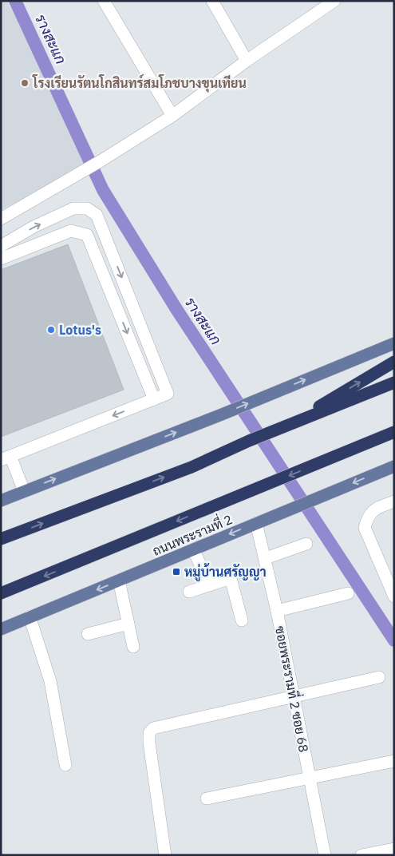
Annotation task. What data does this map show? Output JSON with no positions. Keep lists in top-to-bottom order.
{
  "streets": {
    "highway": ["ถนนพระรามที่ 2"],
    "street": ["ซอยพระรามที่ 2 ซอย 68"]
  },
  "crossings": [
    ["ถนนพระรามที่ 2", "ซอยพระรามที่ 2 ซอย 68"]
  ],
  "water": ["รางสะแก"],
  "places": {
    "other": ["โรงเรียนรัตนโกสินทร์สมโภชบางขุนเทียน", "Lotus's"],
    "transit": ["หมู่บ้านศรัญญา"]
  }
}
